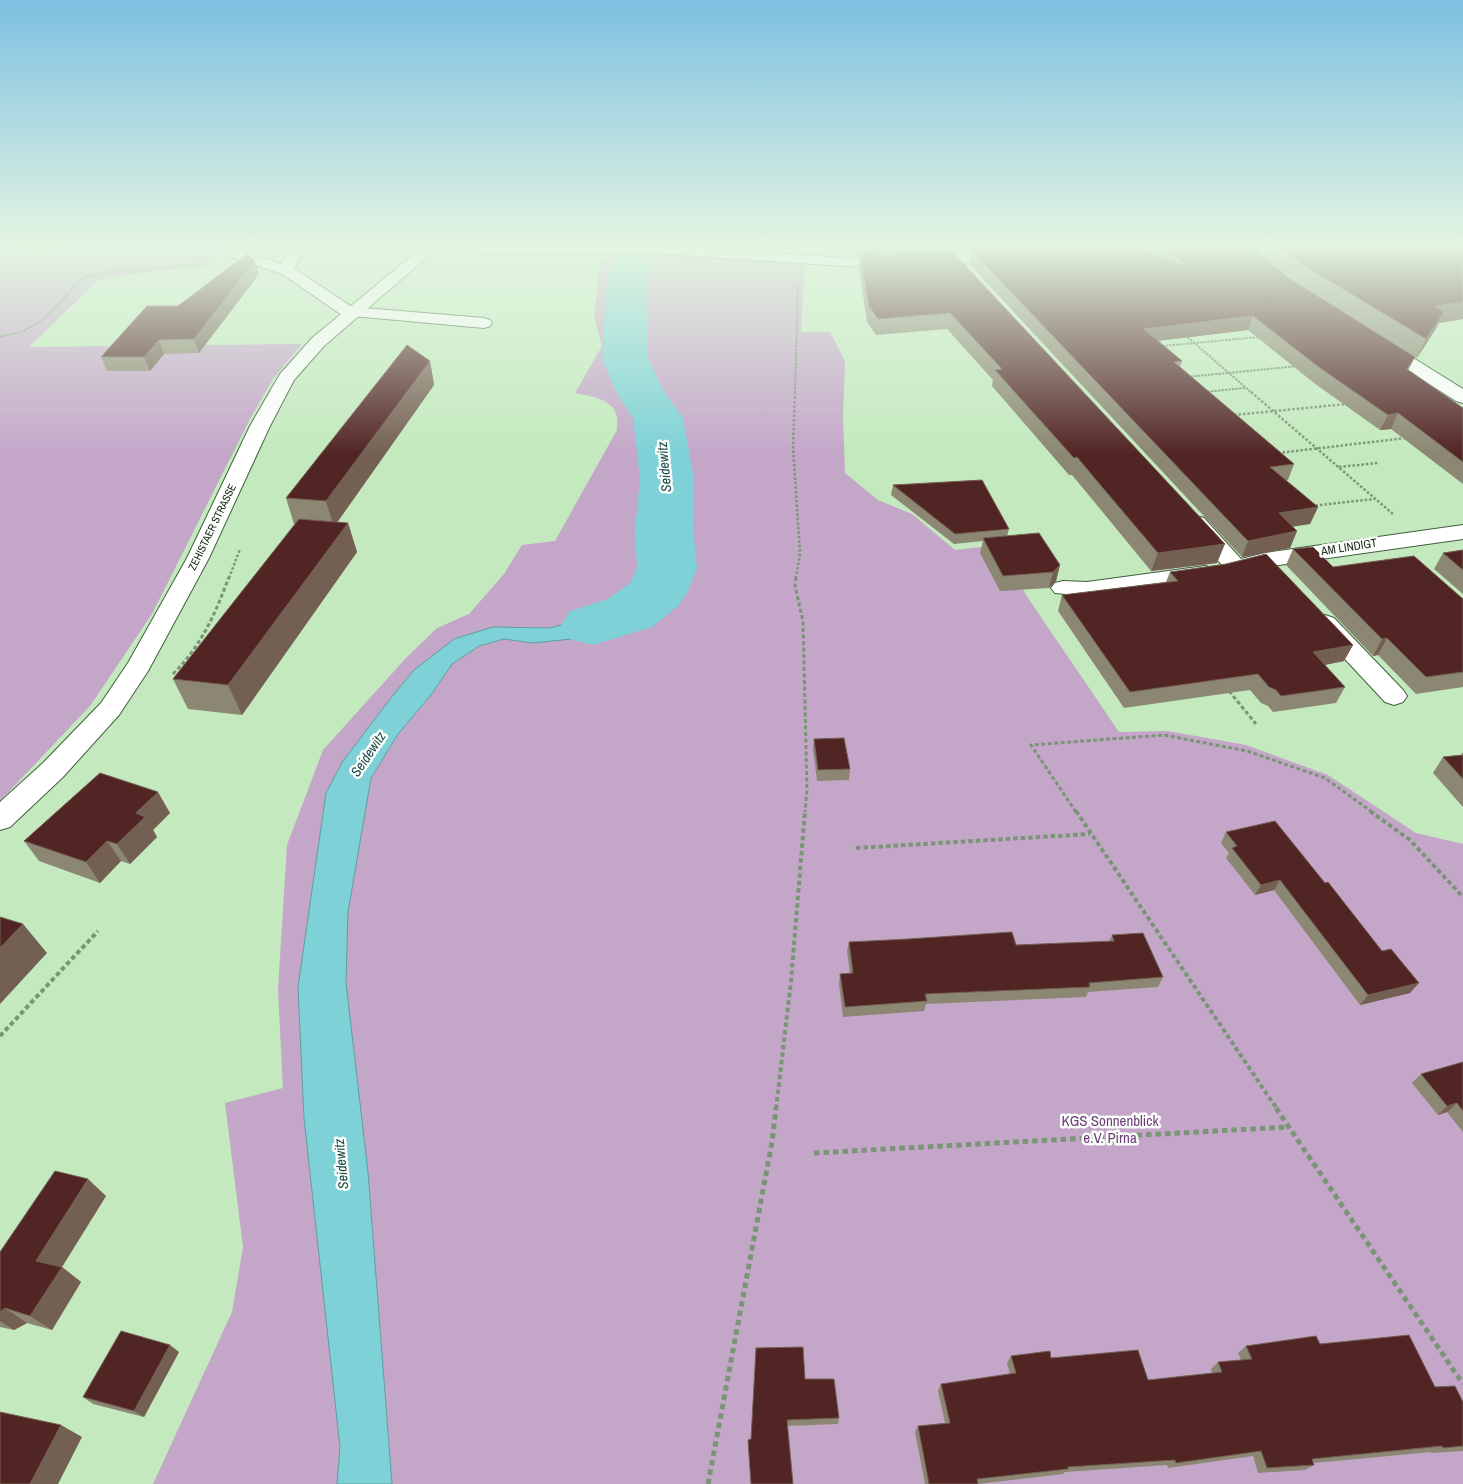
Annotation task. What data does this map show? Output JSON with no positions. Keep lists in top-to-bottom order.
{
  "streets": {
    "street": ["ZEHISTAER STRASSE", "AM LINDIGT"]
  },
  "water": ["Seidewitz"],
  "parks": ["KGS Sonnenblick e.V. Pirna"]
}
